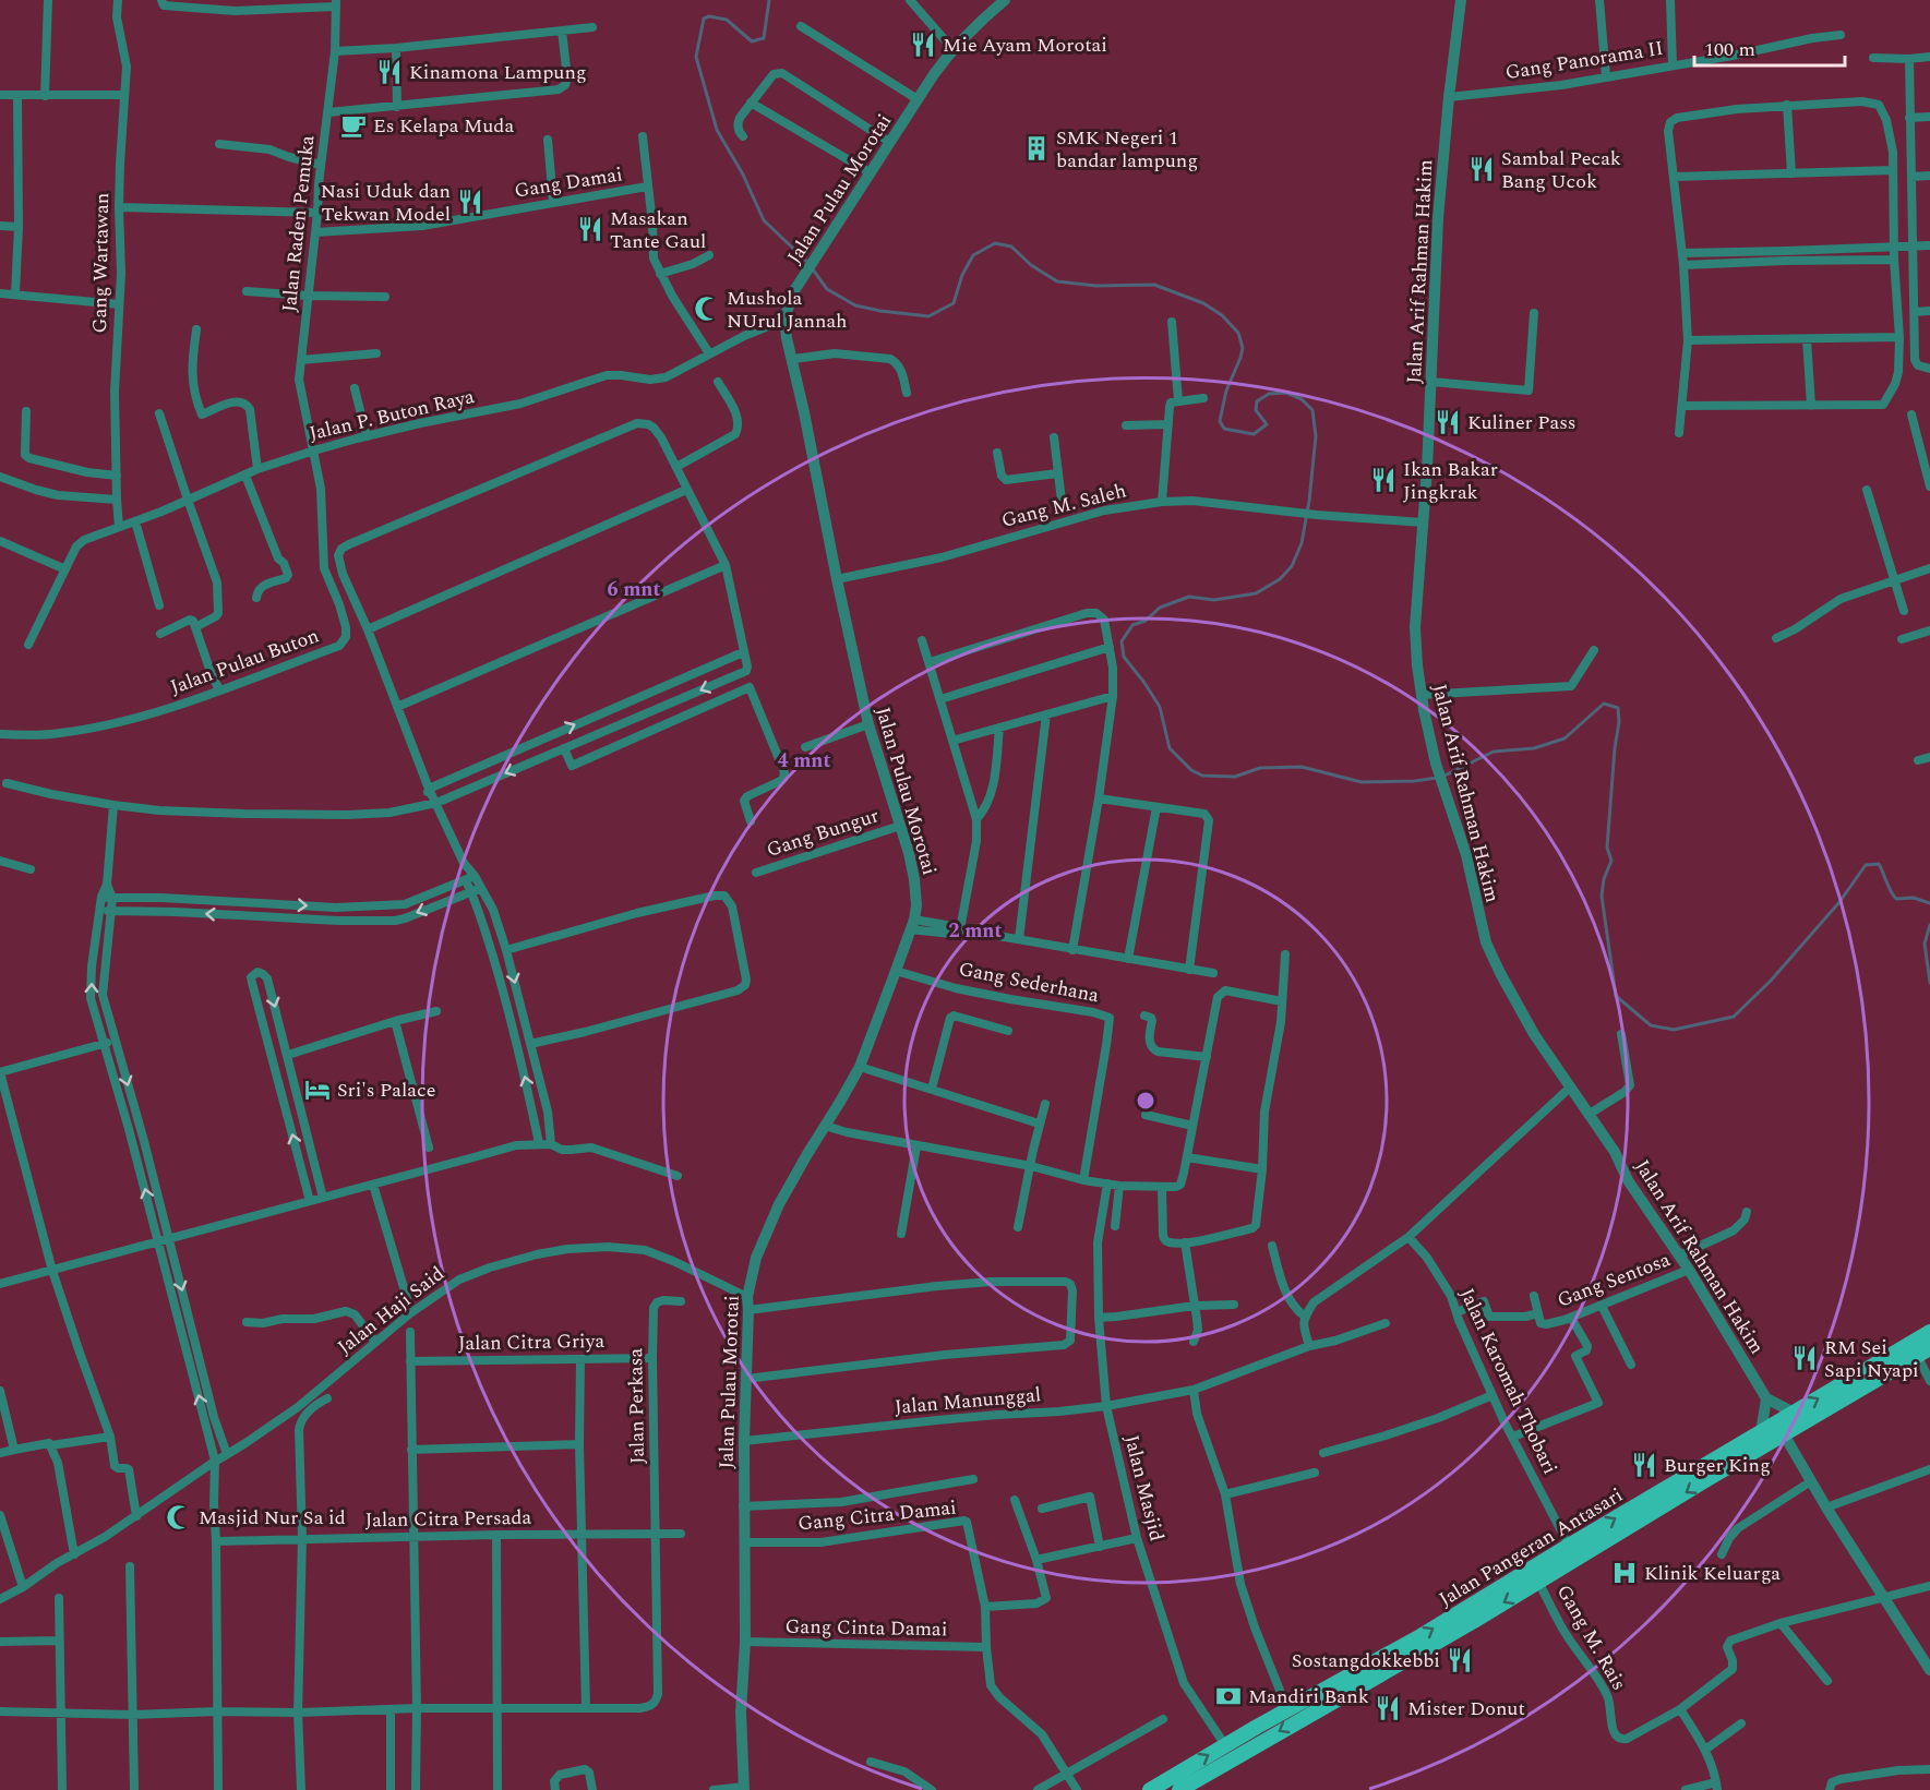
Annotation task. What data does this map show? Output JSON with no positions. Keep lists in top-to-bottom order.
{
  "streets": {
    "main road": ["Jalan Pangeran Antasari"],
    "street": [
      "Gang Panorama II",
      "Gang Damai",
      "Jalan Pulau Morotai",
      "Jalan Raden Pemuka",
      "Gang Wartawan",
      "Jalan Arif Rahman Hakim",
      "Jalan P. Buton Raya",
      "Gang M. Saleh",
      "Jalan Pulau Buton",
      "Gang Bungur",
      "Gang Sederhana",
      "Gang Sentosa",
      "Jalan Haji Said",
      "Jalan Citra Griya",
      "Jalan Karomah Thobari",
      "Jalan Manunggal",
      "Jalan Perkasa",
      "Jalan Masjid",
      "Gang Citra Damai",
      "Jalan Citra Persada",
      "Gang Cinta Damai",
      "Gang M. Rais"
    ]
  },
  "crossings": [
    ["Gang Panorama II", "Jalan Arif Rahman Hakim"],
    ["Gang Damai", "Jalan Raden Pemuka"],
    ["Gang Damai", "Jalan P. Buton Raya"],
    ["Jalan Pulau Morotai", "Jalan P. Buton Raya"],
    ["Jalan Pulau Morotai", "Gang M. Saleh"],
    ["Jalan Pulau Morotai", "Gang Bungur"],
    ["Jalan Pulau Morotai", "Gang Sederhana"],
    ["Jalan Pulau Morotai", "Jalan Haji Said"],
    ["Jalan Pulau Morotai", "Jalan Manunggal"],
    ["Jalan Pulau Morotai", "Gang Citra Damai"],
    ["Jalan Pulau Morotai", "Gang Cinta Damai"],
    ["Jalan Raden Pemuka", "Jalan P. Buton Raya"],
    ["Jalan Raden Pemuka", "Jalan Pulau Buton"],
    ["Gang Wartawan", "Jalan P. Buton Raya"],
    ["Jalan Arif Rahman Hakim", "Gang M. Saleh"],
    ["Jalan Arif Rahman Hakim", "Gang Sentosa"],
    ["Jalan P. Buton Raya", "Jalan Pulau Buton"],
    ["Jalan Citra Griya", "Jalan Perkasa"],
    ["Jalan Karomah Thobari", "Jalan Pangeran Antasari"],
    ["Jalan Manunggal", "Jalan Masjid"],
    ["Jalan Perkasa", "Jalan Citra Persada"],
    ["Jalan Masjid", "Jalan Pangeran Antasari"],
    ["Jalan Pangeran Antasari", "Gang M. Rais"]
  ],
  "places": {
    "restaurant": [
      "Mie Ayam Morotai",
      "Kinamona Lampung",
      "Sambal Pecak Bang Ucok",
      "Nasi Uduk dan Tekwan Model",
      "Masakan Tante Gaul",
      "Kuliner Pass",
      "Ikan Bakar Jingkrak",
      "RM Sei Sapi Nyapi",
      "Burger King",
      "Sostangdokkebbi",
      "Mister Donut"
    ],
    "cafe": ["Es Kelapa Muda"],
    "building": ["SMK Negeri 1 bandar lampung"],
    "mosque": ["Mushola NUrul Jannah", "Masjid Nur Sa id"],
    "hotel": ["Sri's Palace"],
    "hospital": ["Klinik Keluarga"],
    "bank": ["Mandiri Bank"]
  },
  "scale_bar": "100 m",
  "rings": ["6 mnt", "4 mnt", "2 mnt"]
}
